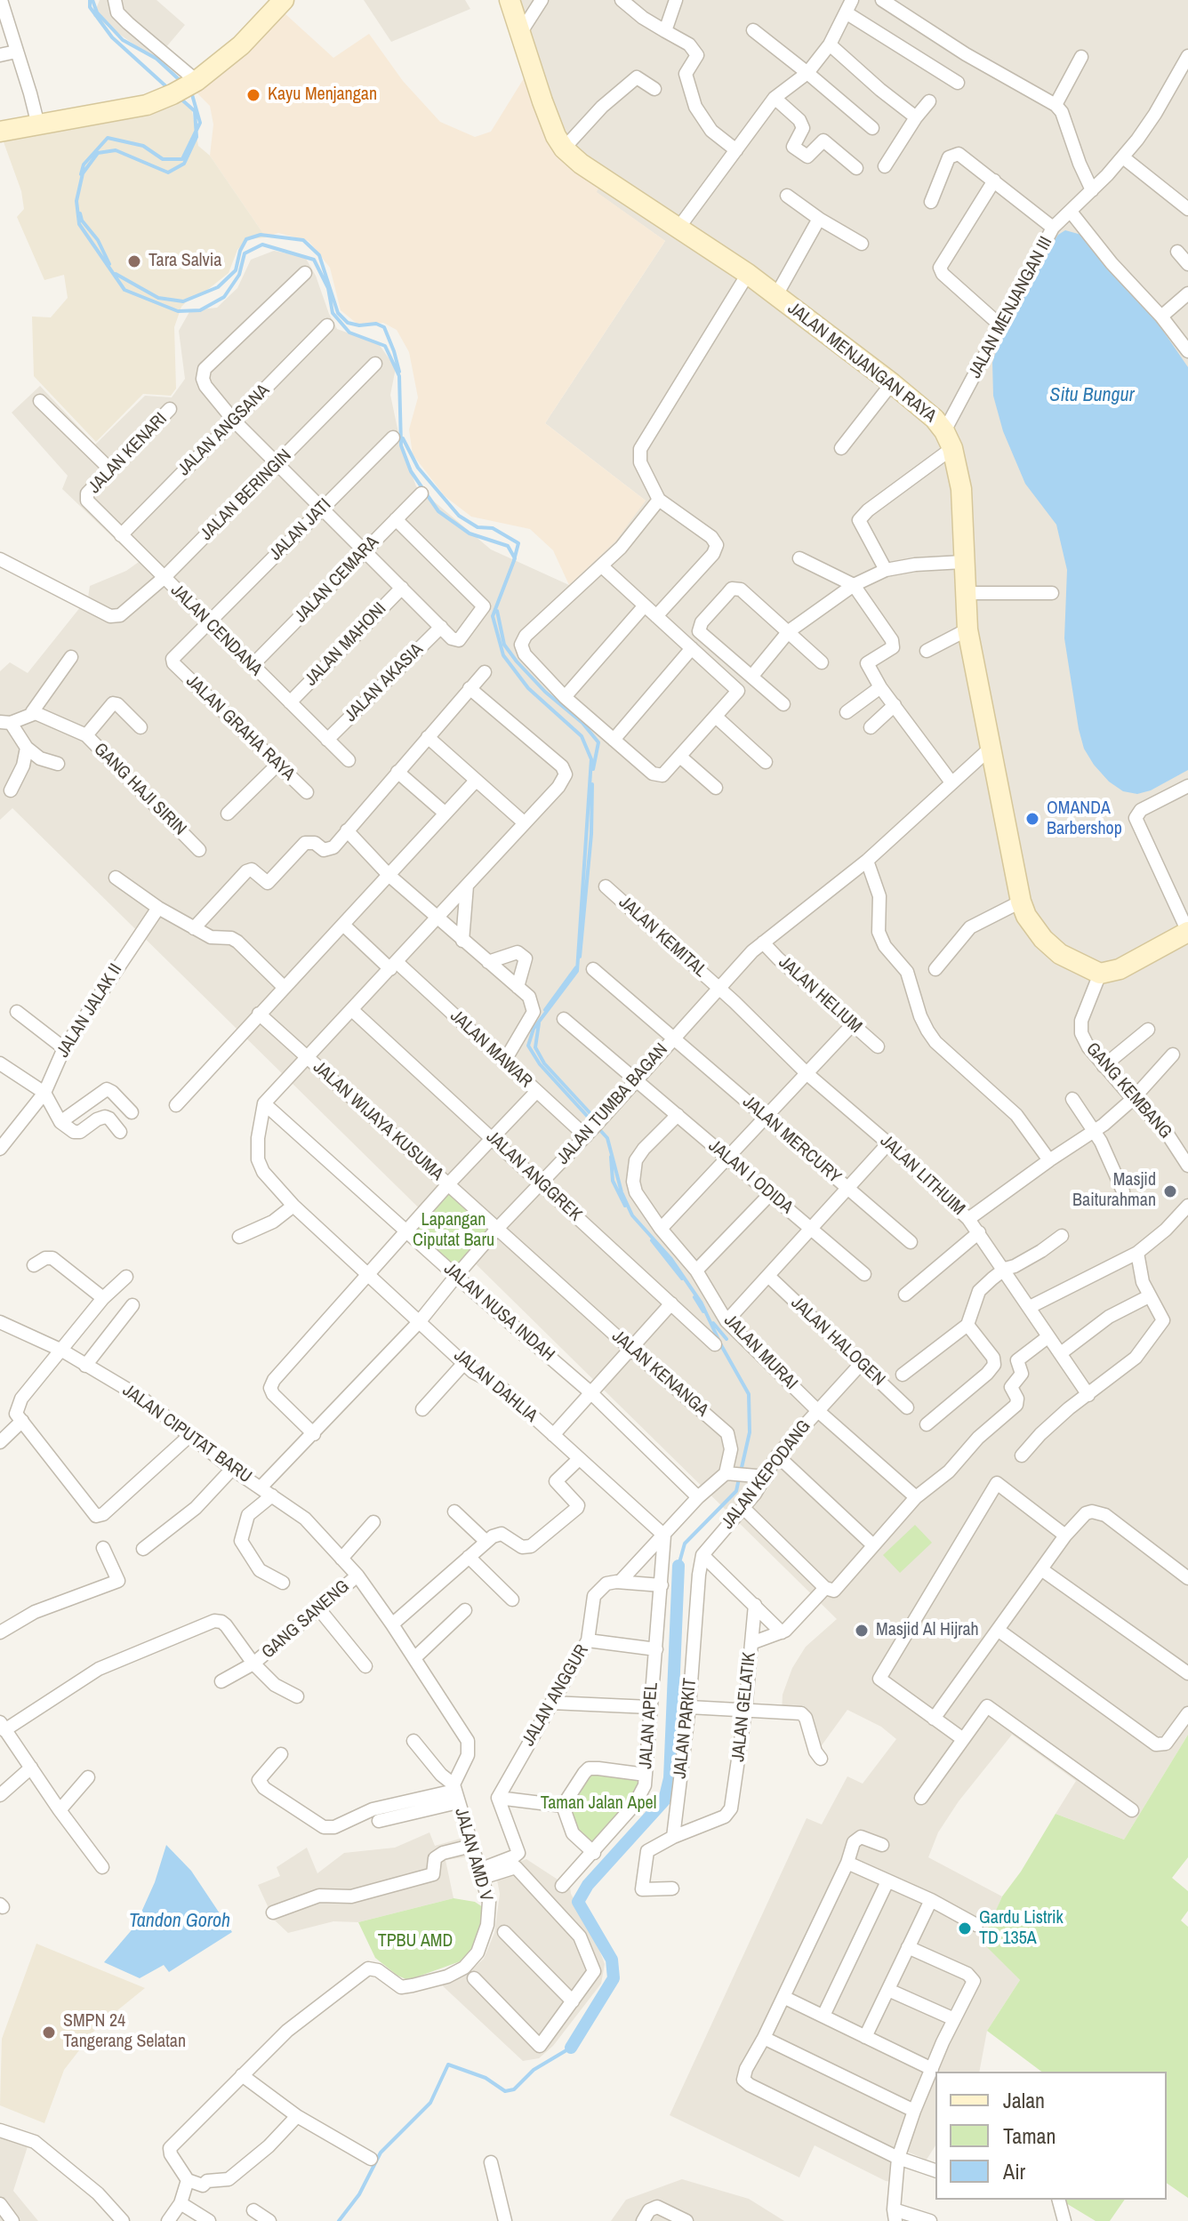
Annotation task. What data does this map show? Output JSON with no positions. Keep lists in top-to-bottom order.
{
  "streets": {
    "main road": ["JALAN MENJANGAN RAYA"],
    "street": [
      "JALAN MENJANGAN III",
      "JALAN ANGSANA",
      "JALAN KENARI",
      "JALAN BERINGIN",
      "JALAN JATI",
      "JALAN CEMARA",
      "JALAN CENDANA",
      "JALAN MAHONI",
      "JALAN AKASIA",
      "JALAN GRAHA RAYA",
      "GANG HAJI SIRIN",
      "JALAN KEMITAL",
      "JALAN HELIUM",
      "JALAN JALAK II",
      "JALAN MAWAR",
      "GANG KEMBANG",
      "JALAN TUMBA BAGAN",
      "JALAN WIJAYA KUSUMA",
      "JALAN MERCURY",
      "JALAN LITHUIM",
      "JALAN ANGGREK",
      "JALAN I ODIDA",
      "JALAN NUSA INDAH",
      "JALAN HALOGEN",
      "JALAN MURAI",
      "JALAN KENANGA",
      "JALAN DAHLIA",
      "JALAN CIPUTAT BARU",
      "JALAN KEPODANG",
      "GANG SANENG",
      "JALAN ANGGUR",
      "JALAN GELATIK",
      "JALAN APEL",
      "JALAN PARKIT",
      "JALAN AMD V"
    ]
  },
  "crossings": [
    ["JALAN MENJANGAN III", "JALAN MENJANGAN RAYA"],
    ["JALAN ANGSANA", "JALAN CENDANA"],
    ["JALAN KENARI", "JALAN CENDANA"],
    ["JALAN BERINGIN", "JALAN CENDANA"],
    ["JALAN JATI", "JALAN CENDANA"],
    ["JALAN JATI", "JALAN GRAHA RAYA"],
    ["JALAN CEMARA", "JALAN CENDANA"],
    ["JALAN CENDANA", "JALAN MAHONI"],
    ["JALAN CENDANA", "JALAN AKASIA"],
    ["JALAN KEMITAL", "JALAN TUMBA BAGAN"],
    ["JALAN KEMITAL", "JALAN LITHUIM"],
    ["JALAN HELIUM", "JALAN TUMBA BAGAN"],
    ["JALAN MAWAR", "JALAN TUMBA BAGAN"],
    ["JALAN TUMBA BAGAN", "JALAN WIJAYA KUSUMA"],
    ["JALAN TUMBA BAGAN", "JALAN MERCURY"],
    ["JALAN TUMBA BAGAN", "JALAN LITHUIM"],
    ["JALAN TUMBA BAGAN", "JALAN ANGGREK"],
    ["JALAN TUMBA BAGAN", "JALAN I ODIDA"],
    ["JALAN TUMBA BAGAN", "JALAN NUSA INDAH"],
    ["JALAN TUMBA BAGAN", "JALAN KENANGA"],
    ["JALAN TUMBA BAGAN", "JALAN DAHLIA"],
    ["JALAN TUMBA BAGAN", "JALAN CIPUTAT BARU"],
    ["JALAN TUMBA BAGAN", "JALAN AMD V"],
    ["JALAN WIJAYA KUSUMA", "JALAN KENANGA"],
    ["JALAN I ODIDA", "JALAN MURAI"],
    ["JALAN NUSA INDAH", "JALAN DAHLIA"],
    ["JALAN HALOGEN", "JALAN KEPODANG"],
    ["JALAN MURAI", "JALAN KEPODANG"],
    ["JALAN DAHLIA", "JALAN ANGGUR"],
    ["JALAN DAHLIA", "JALAN APEL"],
    ["JALAN CIPUTAT BARU", "JALAN AMD V"],
    ["JALAN KEPODANG", "JALAN PARKIT"],
    ["GANG SANENG", "JALAN AMD V"],
    ["JALAN ANGGUR", "JALAN APEL"],
    ["JALAN GELATIK", "JALAN PARKIT"]
  ],
  "water": ["Situ Bungur", "Tandon Goroh"],
  "parks": ["Lapangan Ciputat Baru", "Taman Jalan Apel", "TPBU AMD"],
  "places": [
    "Kayu Menjangan",
    "Tara Salvia",
    "OMANDA Barbershop",
    "Masjid Baiturahman",
    "Masjid Al Hijrah",
    "Gardu Listrik TD 135A",
    "SMPN 24 Tangerang Selatan"
  ],
  "legend": ["Jalan", "Taman", "Air"]
}
